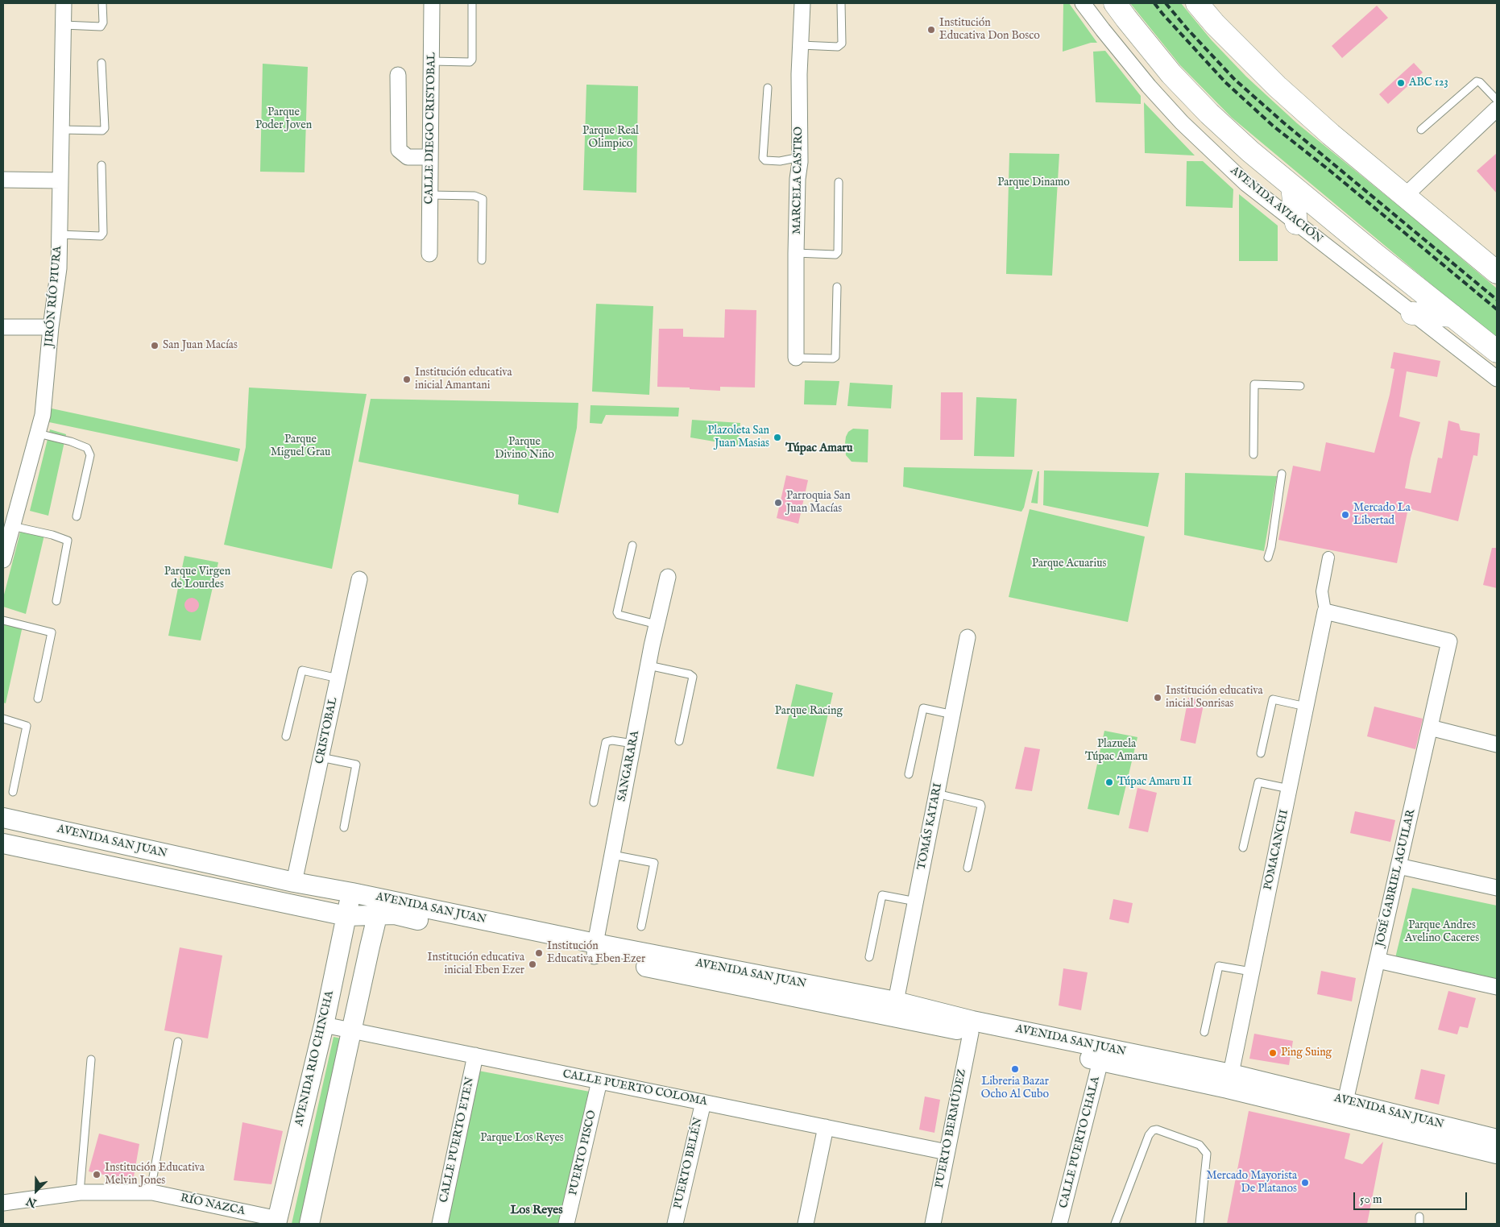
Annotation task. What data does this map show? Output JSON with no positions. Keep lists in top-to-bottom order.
{
  "streets": {
    "street": [
      "CALLE DIEGO CRISTOBAL",
      "MARCELA CASTRO",
      "AVENIDA AVIACIÓN",
      "JIRÓN RÍO PIURA",
      "CRISTOBAL",
      "SANGARARA",
      "TOMÁS KATARI",
      "AVENIDA SAN JUAN",
      "POMACANCHI",
      "JOSÉ GABRIEL AGUILAR",
      "AVENIDA RIO CHINCHA",
      "CALLE PUERTO COLOMA",
      "PUERTO BERMÚDEZ",
      "CALLE PUERTO ETEN",
      "CALLE PUERTO CHALA",
      "PUERTO PISCO",
      "PUERTO BELÉN",
      "RÍO NAZCA"
    ]
  },
  "crossings": [
    ["CRISTOBAL", "AVENIDA SAN JUAN"],
    ["SANGARARA", "AVENIDA SAN JUAN"],
    ["TOMÁS KATARI", "AVENIDA SAN JUAN"],
    ["AVENIDA SAN JUAN", "POMACANCHI"],
    ["AVENIDA SAN JUAN", "JOSÉ GABRIEL AGUILAR"],
    ["AVENIDA SAN JUAN", "AVENIDA RIO CHINCHA"],
    ["AVENIDA SAN JUAN", "PUERTO BERMÚDEZ"],
    ["AVENIDA SAN JUAN", "CALLE PUERTO CHALA"],
    ["POMACANCHI", "JOSÉ GABRIEL AGUILAR"],
    ["AVENIDA RIO CHINCHA", "CALLE PUERTO COLOMA"],
    ["AVENIDA RIO CHINCHA", "RÍO NAZCA"],
    ["CALLE PUERTO COLOMA", "PUERTO BERMÚDEZ"],
    ["CALLE PUERTO COLOMA", "CALLE PUERTO ETEN"],
    ["CALLE PUERTO COLOMA", "PUERTO PISCO"],
    ["CALLE PUERTO COLOMA", "PUERTO BELÉN"]
  ],
  "districts": ["Túpac Amaru", "Los Reyes"],
  "parks": [
    "Parque Poder Joven",
    "Parque Real Olimpico",
    "Parque Dinamo",
    "Parque Miguel Grau",
    "Parque Divino Niño",
    "Parque Acuarius",
    "Parque Virgen de Lourdes",
    "Parque Racing",
    "Plazuela Túpac Amaru",
    "Parque Andres Avelino Caceres",
    "Parque Los Reyes"
  ],
  "places": [
    "Institución Educativa Don Bosco",
    "ABC 123",
    "San Juan Macías",
    "Institución educativa inicial Amantani",
    "Plazoleta San Juan Masias",
    "Parroquia San Juan Macías",
    "Mercado La Libertad",
    "Institución educativa inicial Sonrisas",
    "Túpac Amaru II",
    "Institución Educativa Eben Ezer",
    "Institución educativa inicial Eben Ezer",
    "Ping Suing",
    "Libreria Bazar Ocho Al Cubo",
    "Institución Educativa Melvin Jones",
    "Mercado Mayorista De Platanos"
  ],
  "scale_bar": "50 m",
  "north": "bottom left"
}
